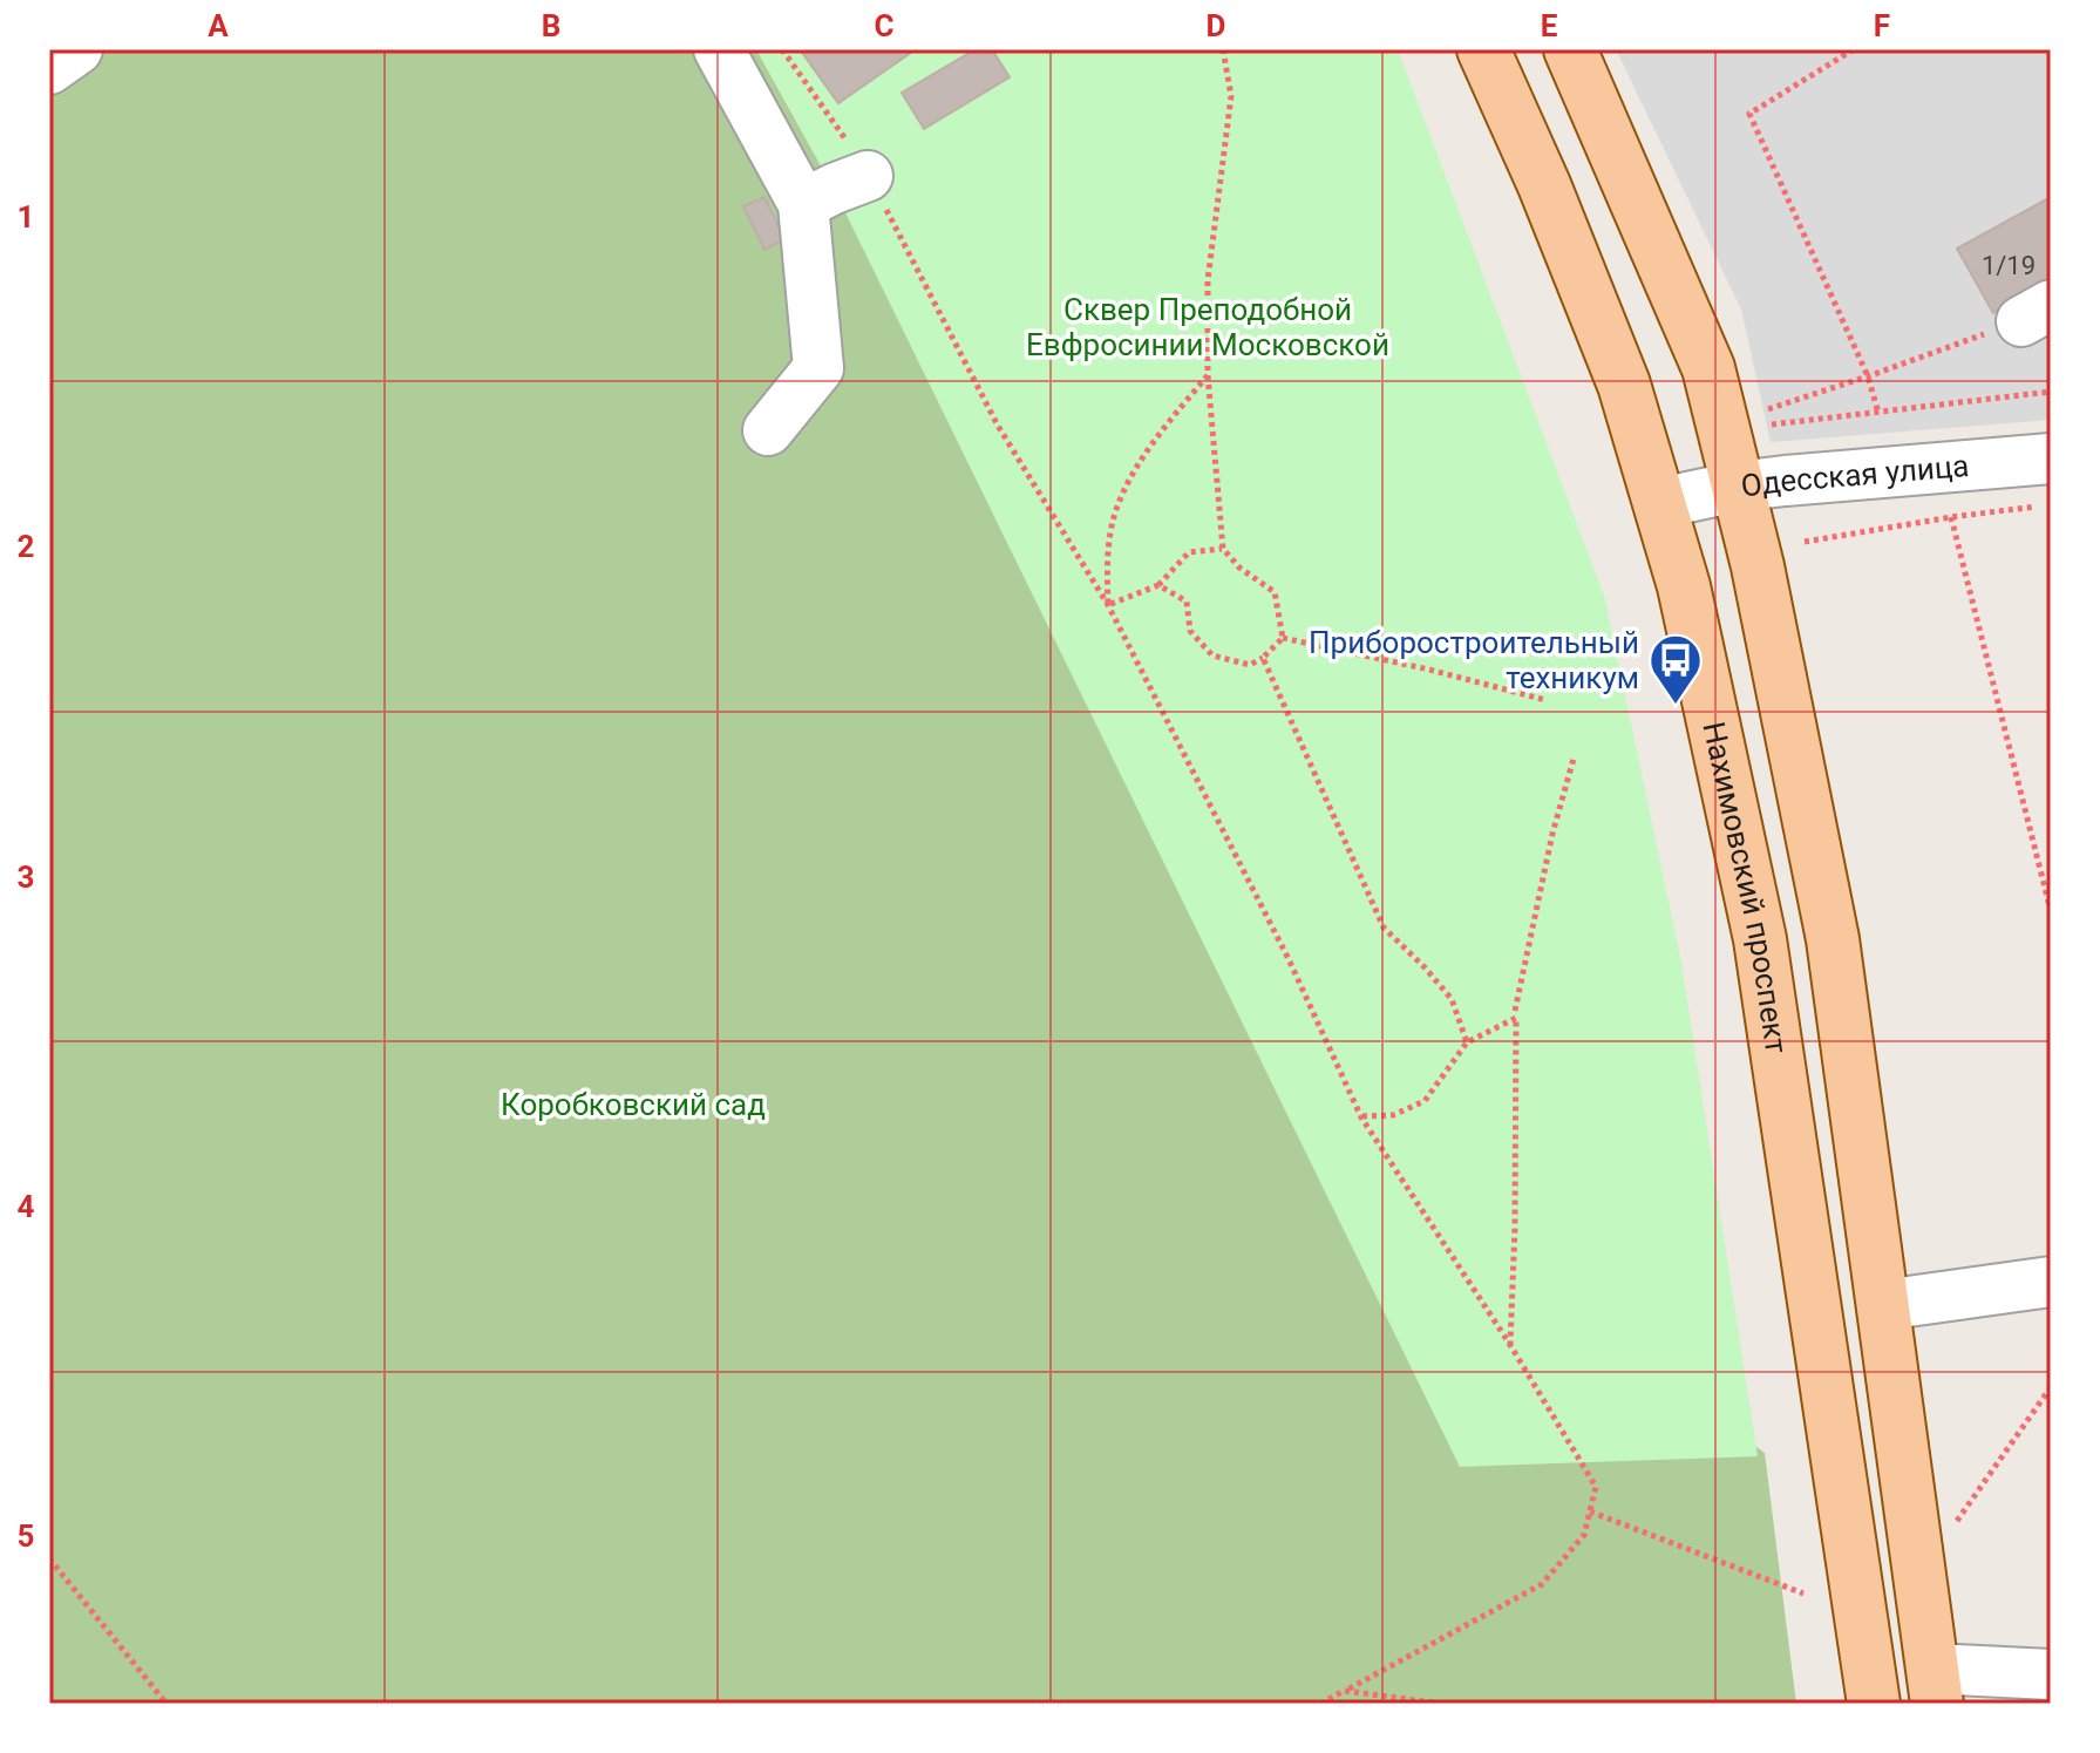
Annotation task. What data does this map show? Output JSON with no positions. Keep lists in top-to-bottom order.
{
  "streets": {
    "main road": ["Нахимовский проспект"],
    "street": ["Одесская улица"]
  },
  "crossings": [
    ["Одесская улица", "Нахимовский проспект"]
  ],
  "parks": ["Сквер Преподобной Евфросинии Московской", "Коробковский сад"],
  "places": {
    "bus stop": ["Приборостроительный техникум"]
  },
  "house_numbers": ["1/19"],
  "grid": {
    "columns": [
      "A",
      "B",
      "C",
      "D",
      "E",
      "F"
    ],
    "rows": [
      "1",
      "2",
      "3",
      "4",
      "5"
    ]
  }
}
